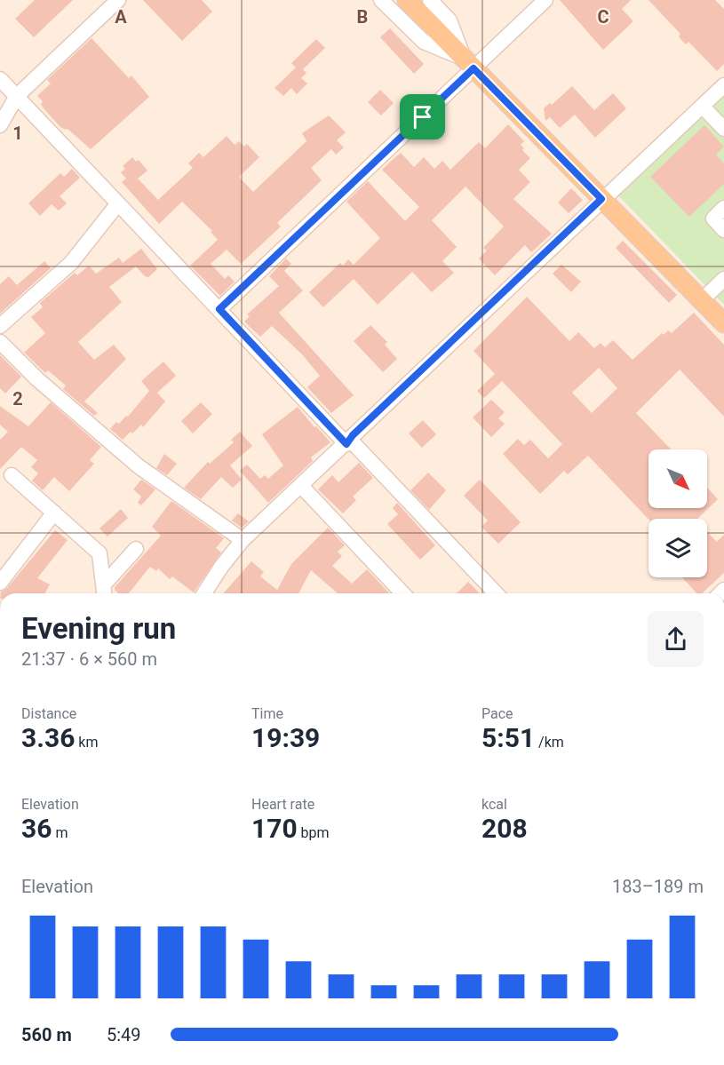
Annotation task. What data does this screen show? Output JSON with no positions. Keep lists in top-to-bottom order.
{
  "north": "bottom right",
  "page": {
    "heading": ["Evening run", "21:37 · 6 × 560 m"],
    "stats": [
      ["Distance", "3.36 km"],
      ["Time", "19:39"],
      ["Pace", "5:51 /km"],
      ["Elevation", "36 m"],
      ["Heart rate", "170 bpm"],
      ["kcal", "208"]
    ],
    "chart": ["Elevation", "183–189 m"],
    "list": [
      {
        "name": "560 m",
        "note": "5:49"
      }
    ]
  },
  "grid": {
    "columns": ["A", "B", "C"],
    "rows": ["1", "2"]
  }
}
